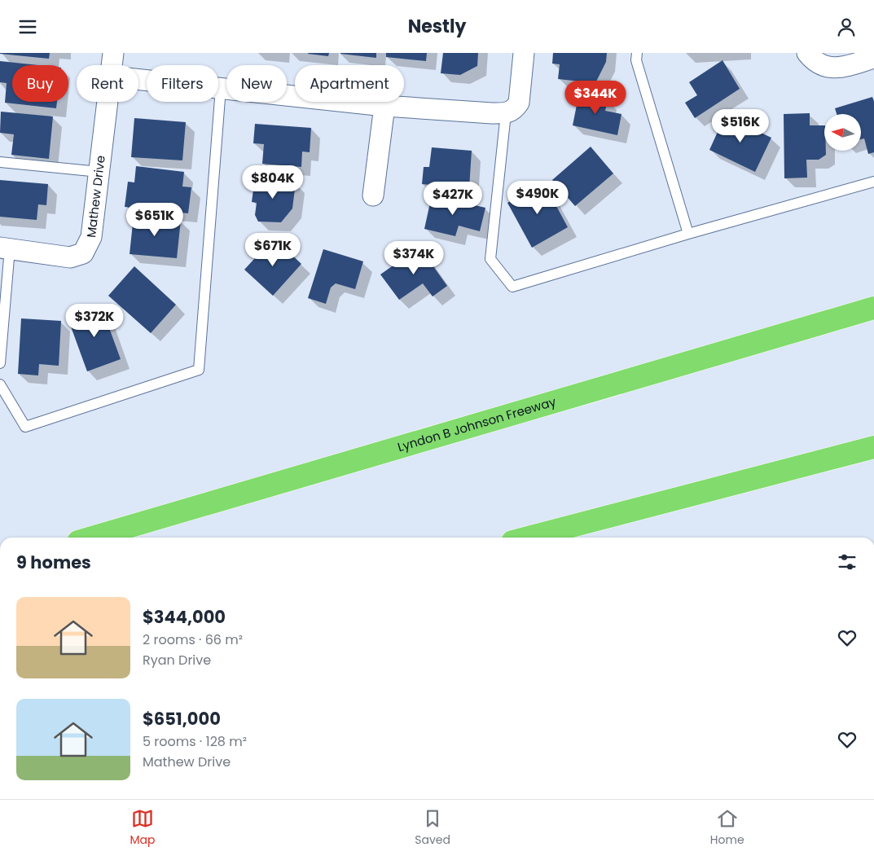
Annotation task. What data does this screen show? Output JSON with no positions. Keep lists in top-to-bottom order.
{
  "streets": {
    "highway": ["Lyndon B Johnson Freeway"],
    "street": ["Mathew Drive"]
  },
  "north": "left",
  "page": {
    "header": "Nestly",
    "chip": [
      "Buy",
      "Rent",
      "Filters",
      "New",
      "Apartment"
    ],
    "price": [
      "$344K",
      "$516K",
      "$804K",
      "$490K",
      "$427K",
      "$651K",
      "$671K",
      "$374K",
      "$372K"
    ],
    "heading": "9 homes",
    "list": [
      {
        "name": "$344,000",
        "note": "2 rooms · 66 m² · Ryan Drive"
      },
      {
        "name": "$651,000",
        "note": "5 rooms · 128 m² · Mathew Drive"
      }
    ],
    "tabs": ["Map", "Saved", "Home"]
  }
}
